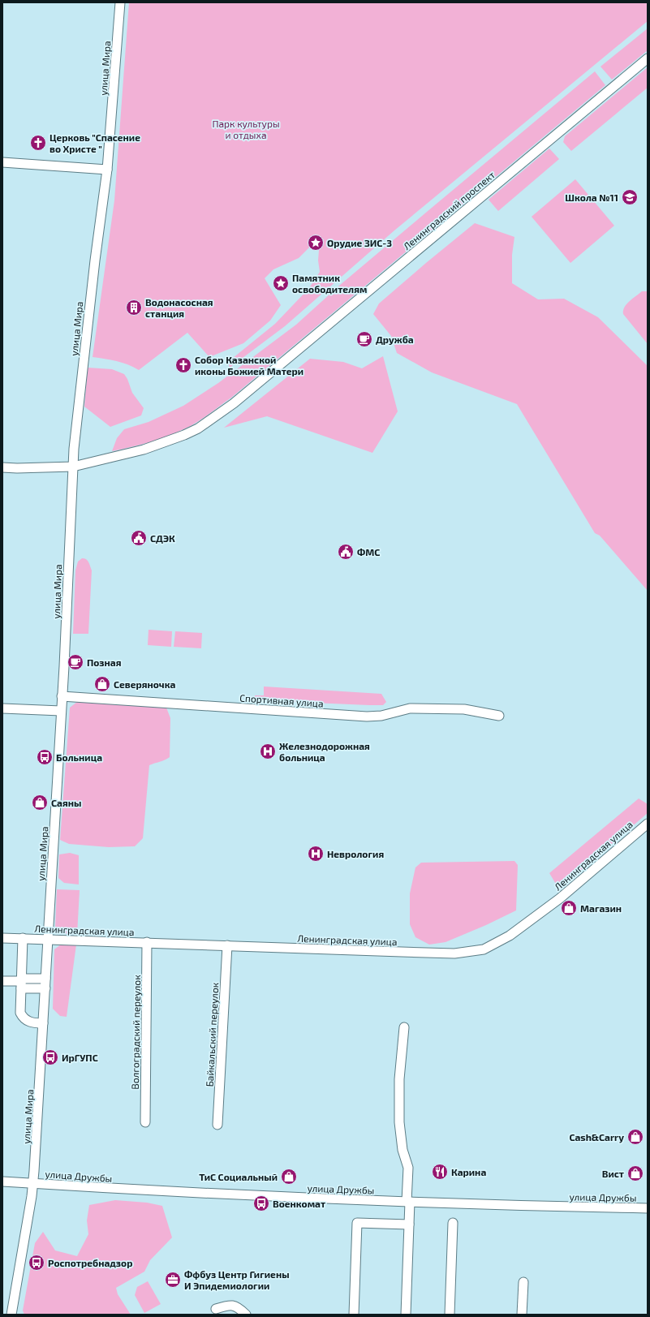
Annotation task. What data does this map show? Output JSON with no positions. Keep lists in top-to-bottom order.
{
  "streets": {
    "street": [
      "улица Мира",
      "Ленинградский проспект",
      "Спортивная улица",
      "Ленинградская улица",
      "Волгоградский переулок",
      "Байкальский переулок",
      "улица Дружбы"
    ]
  },
  "crossings": [
    ["улица Мира", "Ленинградский проспект"],
    ["улица Мира", "Спортивная улица"],
    ["улица Мира", "Ленинградская улица"],
    ["улица Мира", "улица Дружбы"],
    ["Ленинградская улица", "Волгоградский переулок"],
    ["Ленинградская улица", "Байкальский переулок"]
  ],
  "parks": ["Парк культуры и отдыха"],
  "places": {
    "church": ["Церковь \"Спасение во Христе \"", "Собор Казанской иконы Божией Матери"],
    "school or university": ["Школа №11"],
    "place": ["Орудие ЗИС-3", "Памятник освободителям"],
    "building": ["Водонасосная станция"],
    "cafe": ["Дружба", "Позная"],
    "public building": ["СДЭК", "ФМС"],
    "shop": [
      "Северяночка",
      "Саяны",
      "Магазин",
      "Cash&Carry",
      "Вист",
      "ТиС Социальный"
    ],
    "hospital": ["Железнодорожная больница", "Неврология"],
    "bus stop": [
      "Больница",
      "ИрГУПС",
      "Военкомат",
      "Роспотребнадзор"
    ],
    "restaurant": ["Карина"],
    "office": ["Ффбуз Центр Гигиены И Эпидемиологии"]
  }
}
